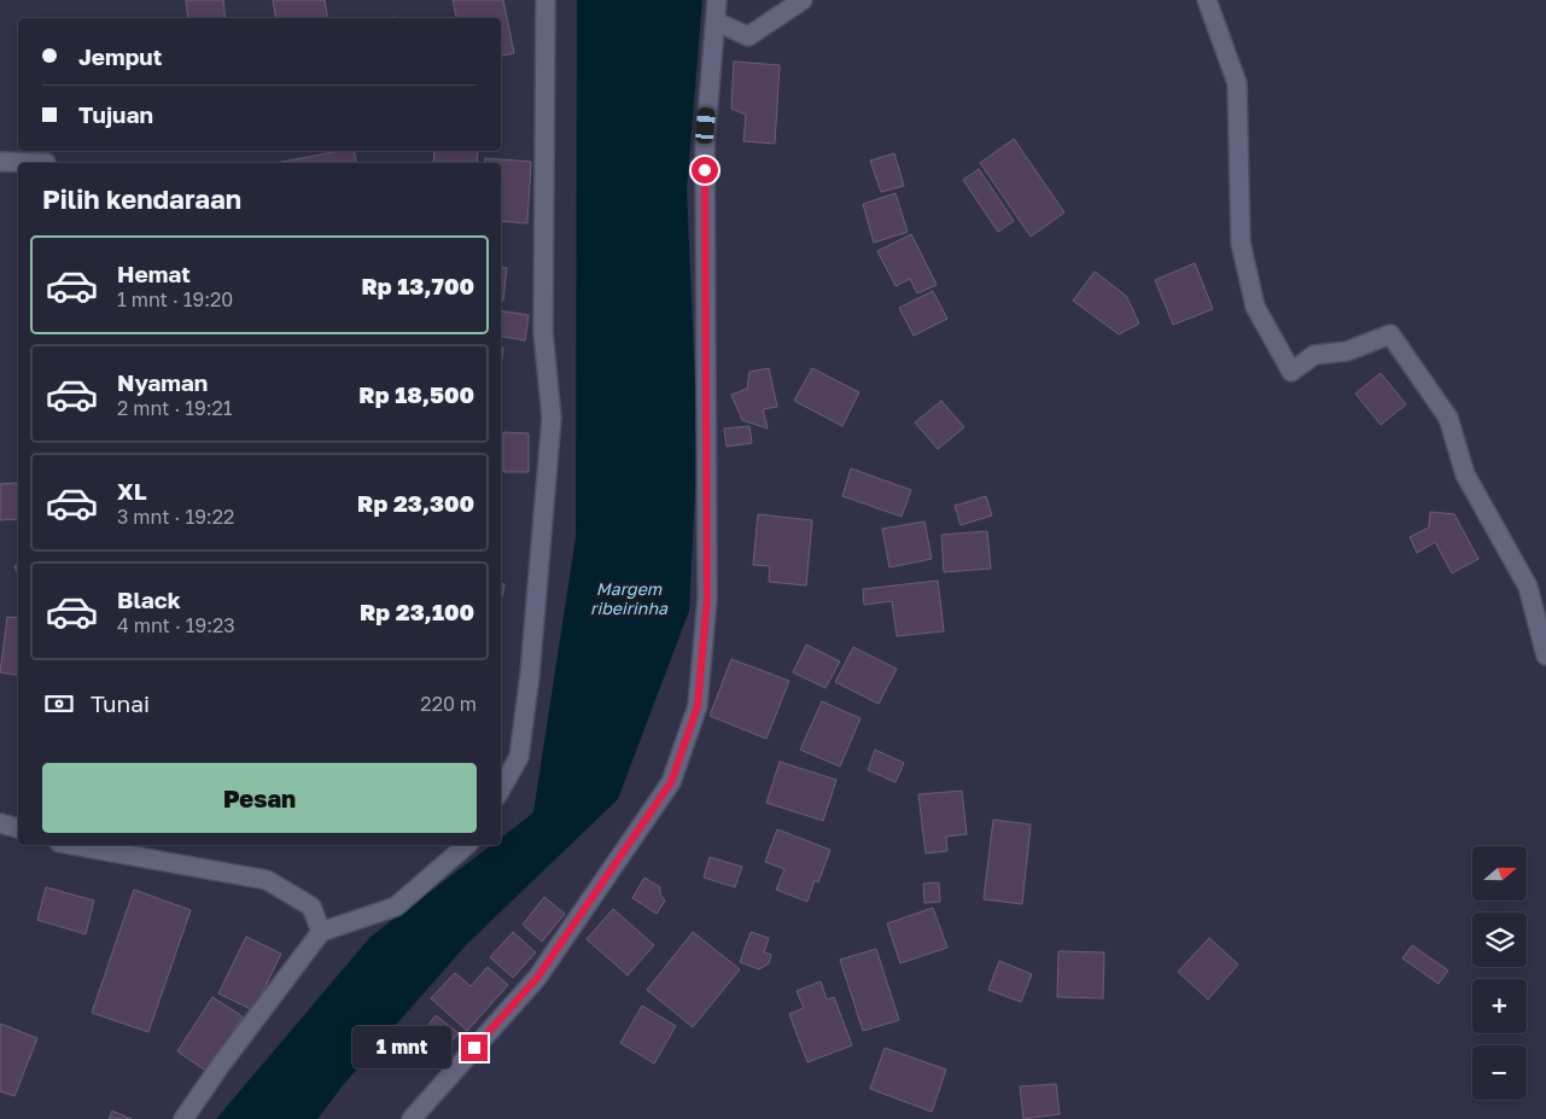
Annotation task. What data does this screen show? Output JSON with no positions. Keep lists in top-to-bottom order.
{
  "water": ["Margem ribeirinha"],
  "north": "right",
  "page": {
    "banner": ["Jemput", "Tujuan"],
    "heading": "Pilih kendaraan",
    "list": [
      {
        "name": "Hemat",
        "note": "1 mnt · 19:20",
        "value": "Rp 13,700"
      },
      {
        "name": "Nyaman",
        "note": "2 mnt · 19:21",
        "value": "Rp 18,500"
      },
      {
        "name": "XL",
        "note": "3 mnt · 19:22",
        "value": "Rp 23,300"
      },
      {
        "name": "Black",
        "note": "4 mnt · 19:23",
        "value": "Rp 23,100"
      }
    ],
    "pay": ["Tunai", "220 m"],
    "buttons": "Pesan",
    "map_buttons": ["+", "−"],
    "bubble": "1 mnt"
  }
}
